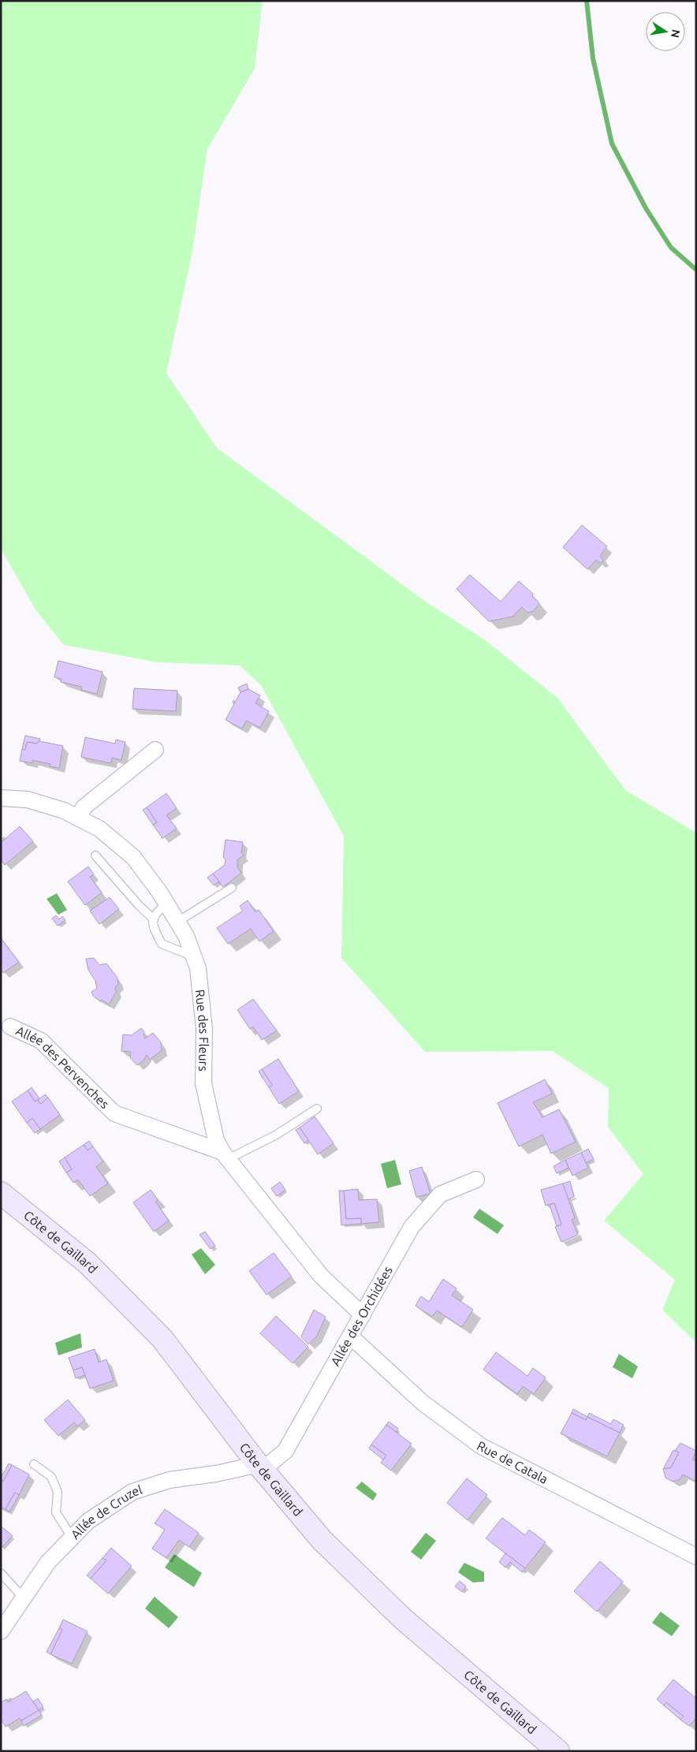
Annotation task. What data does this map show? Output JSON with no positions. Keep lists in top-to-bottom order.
{
  "streets": {
    "street": [
      "Rue des Fleurs",
      "Allée des Pervenches",
      "Côte de Gaillard",
      "Allée des Orchidées",
      "Rue de Catala",
      "Allée de Cruzel"
    ]
  },
  "crossings": [
    ["Rue des Fleurs", "Allée des Pervenches"],
    ["Rue des Fleurs", "Allée des Orchidées"],
    ["Côte de Gaillard", "Allée des Orchidées"],
    ["Côte de Gaillard", "Allée de Cruzel"],
    ["Allée des Orchidées", "Rue de Catala"],
    ["Allée des Orchidées", "Allée de Cruzel"]
  ],
  "north": "right"
}
